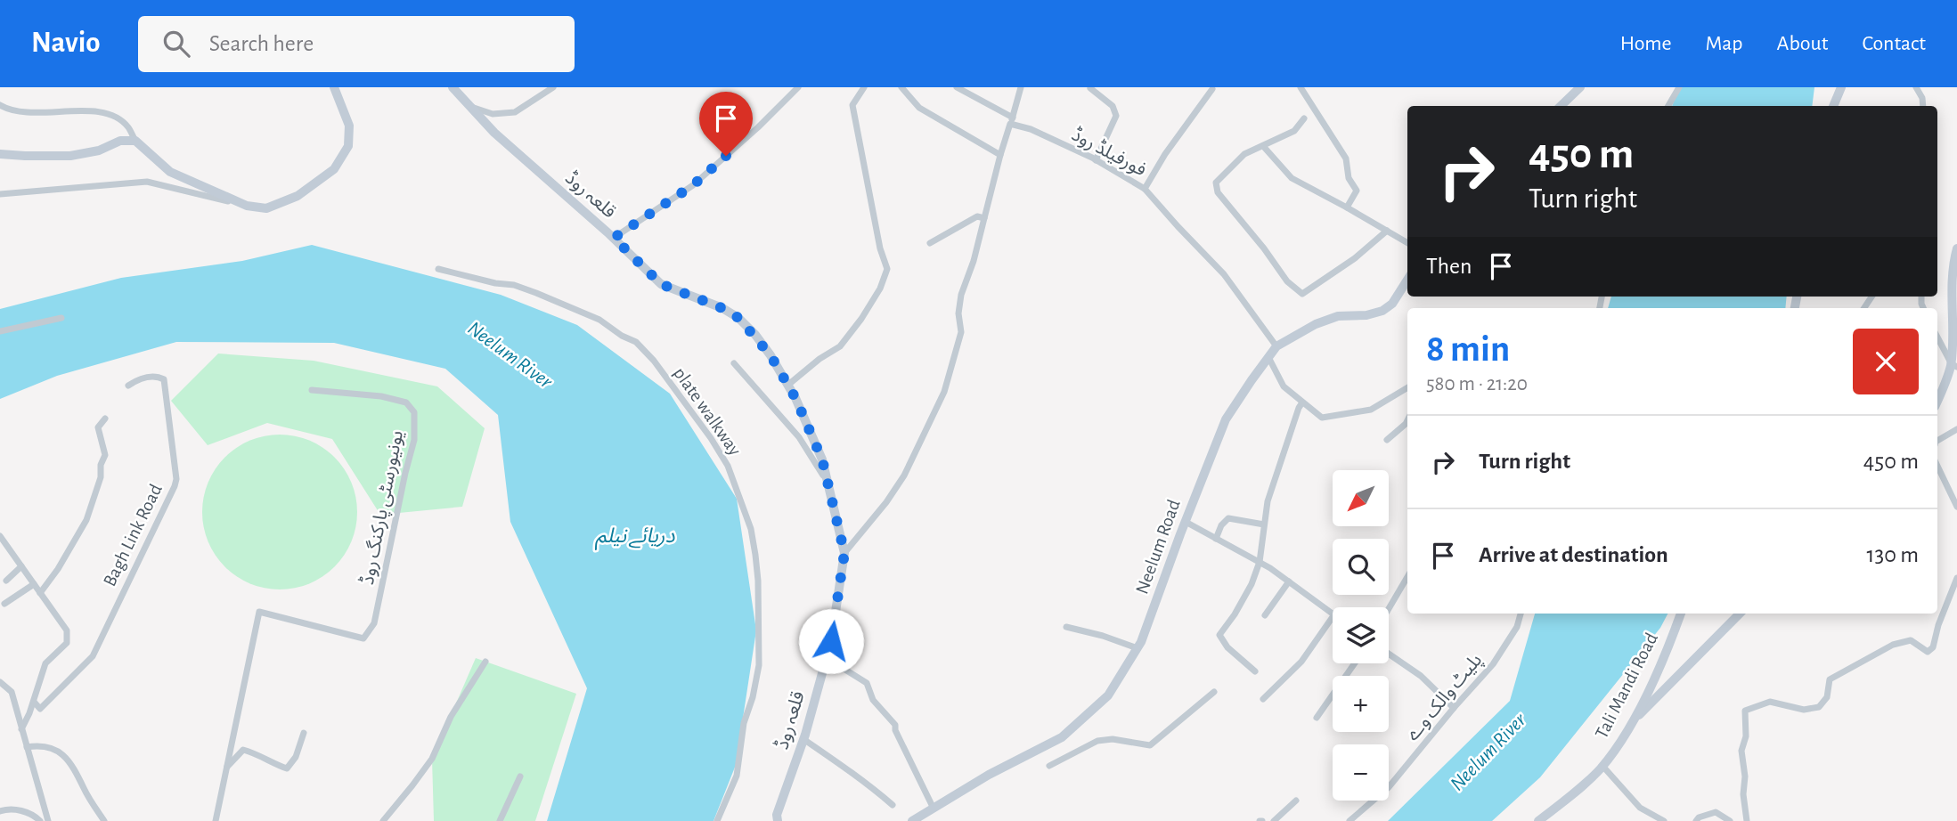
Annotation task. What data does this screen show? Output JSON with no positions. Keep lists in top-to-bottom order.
{
  "streets": {
    "street": [
      "فورفیلڈ روڈ",
      "قلعہ روڈ",
      "plate walkway",
      "یونیورسٹی پارکنگ روڈ",
      "Bagh Link Road",
      "Neelum Road",
      "Tali Mandi Road",
      "پلیٹ والک وے"
    ]
  },
  "crossings": [
    ["فورفیلڈ روڈ", "Neelum Road"]
  ],
  "water": ["Neelum River", "دریائے نیلم"],
  "north": "bottom left",
  "page": {
    "header": "Navio",
    "search": "Search here",
    "nav": [
      "Home",
      "Map",
      "About",
      "Contact"
    ],
    "turn": ["450 m", "Turn right"],
    "then": "Then",
    "heading": ["8 min", "580 m · 21:20"],
    "list": [
      {
        "name": "Turn right",
        "value": "450 m"
      },
      {
        "name": "Arrive at destination",
        "value": "130 m"
      }
    ],
    "map_buttons": ["+", "−"]
  }
}
